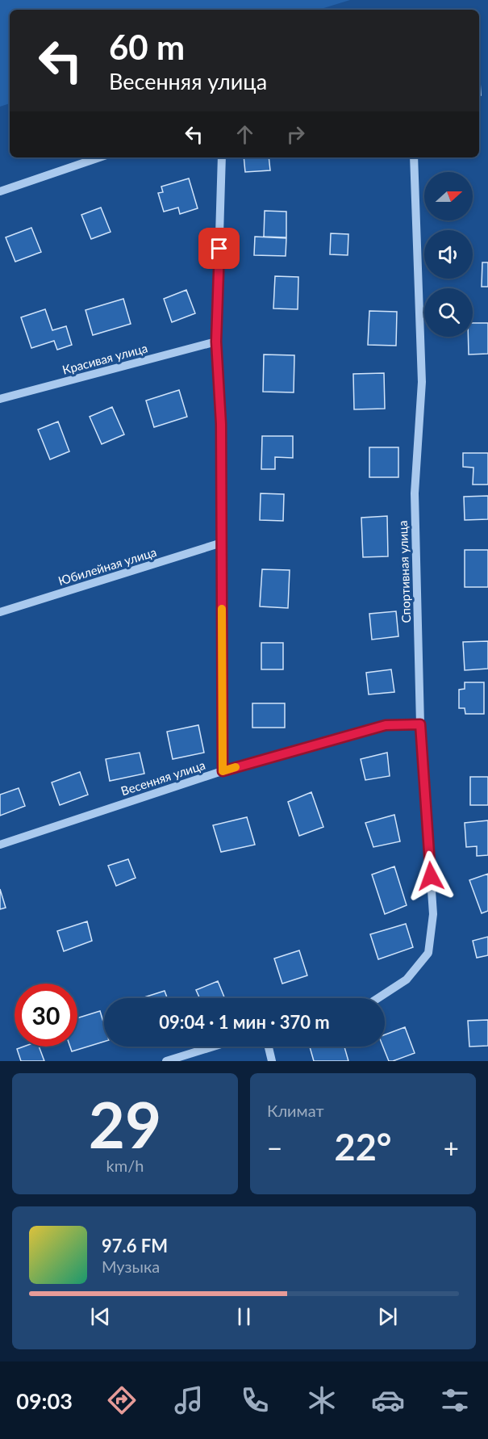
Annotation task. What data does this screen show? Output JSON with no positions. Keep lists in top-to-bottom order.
{
  "streets": {
    "street": [
      "Красивая улица",
      "Юбилейная улица",
      "Спортивная улица",
      "Весенняя улица"
    ]
  },
  "crossings": [
    ["Спортивная улица", "Весенняя улица"]
  ],
  "north": "right",
  "page": {
    "turn": ["60 m", "Весенняя улица"],
    "limit": "30",
    "trip": "09:04 · 1 мин · 370 m",
    "tile": [
      ["29", "km/h"],
      "Климат"
    ],
    "heat": ["−", "22°", "+"],
    "song": ["97.6 FM", "Музыка"],
    "tabs": "09:03"
  }
}
